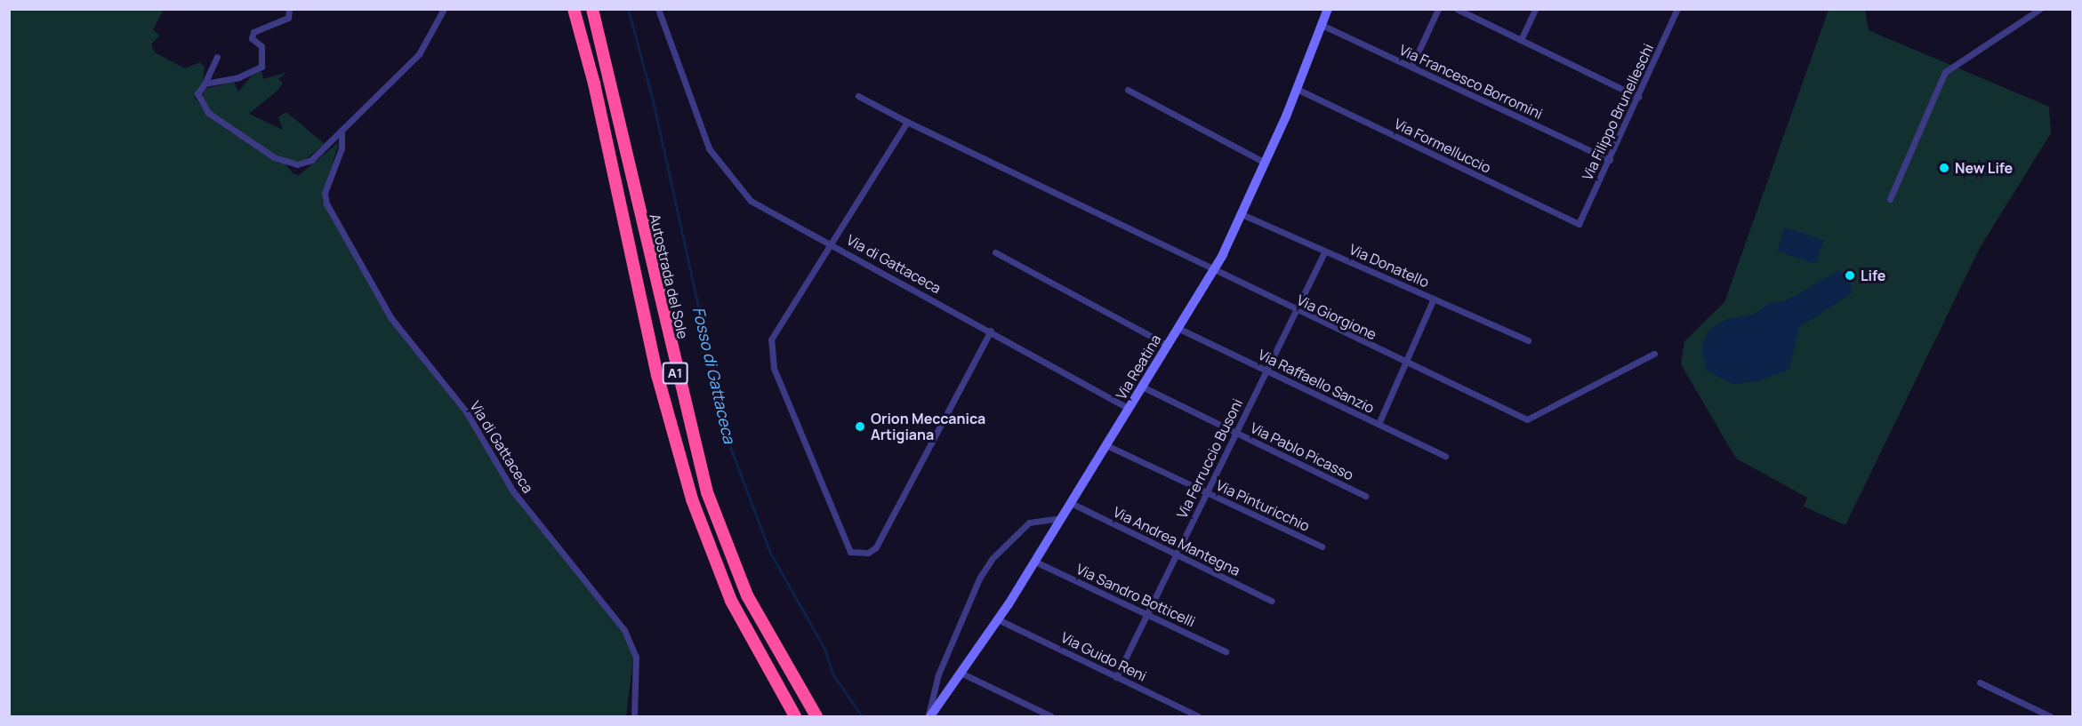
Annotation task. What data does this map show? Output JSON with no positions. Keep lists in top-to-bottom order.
{
  "streets": {
    "highway": ["Autostrada del Sole", "A1"],
    "street": [
      "Via Francesco Borromini",
      "Via Filippo Brunelleschi",
      "Via Formelluccio",
      "Via di Gattaceca",
      "Via Donatello",
      "Via Giorgione",
      "Via Reatina",
      "Via Raffaello Sanzio",
      "Via Pablo Picasso",
      "Via Ferruccio Busoni",
      "Via Pinturicchio",
      "Via Andrea Mantegna",
      "Via Sandro Botticelli",
      "Via Guido Reni"
    ]
  },
  "crossings": [
    ["Via Francesco Borromini", "Via Filippo Brunelleschi"],
    ["Via Francesco Borromini", "Via Reatina"],
    ["Via Filippo Brunelleschi", "Via Formelluccio"],
    ["Via Formelluccio", "Via Reatina"],
    ["Via di Gattaceca", "Via Reatina"],
    ["Via Donatello", "Via Reatina"],
    ["Via Donatello", "Via Ferruccio Busoni"],
    ["Via Giorgione", "Via Reatina"],
    ["Via Giorgione", "Via Ferruccio Busoni"],
    ["Via Reatina", "Via Raffaello Sanzio"],
    ["Via Reatina", "Via Pablo Picasso"],
    ["Via Reatina", "Via Pinturicchio"],
    ["Via Reatina", "Via Andrea Mantegna"],
    ["Via Reatina", "Via Sandro Botticelli"],
    ["Via Reatina", "Via Guido Reni"],
    ["Via Raffaello Sanzio", "Via Ferruccio Busoni"],
    ["Via Pablo Picasso", "Via Ferruccio Busoni"],
    ["Via Ferruccio Busoni", "Via Pinturicchio"],
    ["Via Ferruccio Busoni", "Via Andrea Mantegna"],
    ["Via Ferruccio Busoni", "Via Sandro Botticelli"],
    ["Via Ferruccio Busoni", "Via Guido Reni"]
  ],
  "water": ["Fosso di Gattaceca"],
  "places": ["New Life", "Life", "Orion Meccanica Artigiana"]
}
